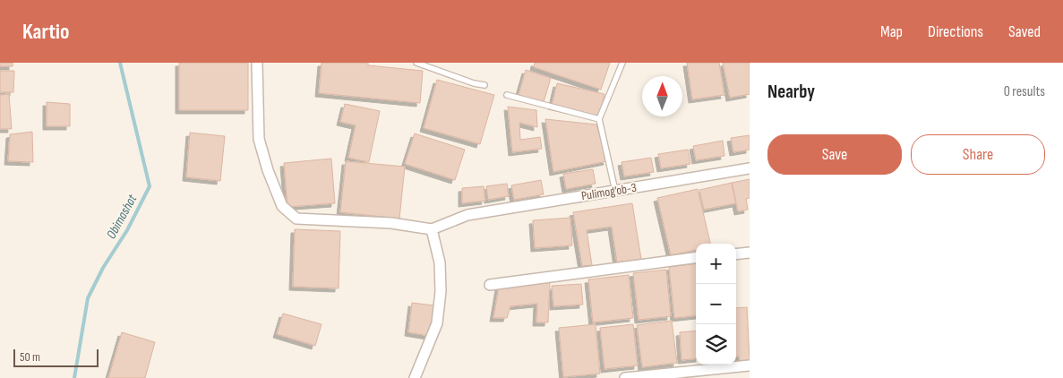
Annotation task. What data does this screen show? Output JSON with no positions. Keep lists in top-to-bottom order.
{
  "streets": {
    "street": ["Pulimog’ob-3"]
  },
  "water": ["Obimashat"],
  "scale_bar": "50 m",
  "north": "top",
  "page": {
    "header": "Kartio",
    "nav": ["Map", "Directions", "Saved"],
    "heading": ["Nearby", "0 results"],
    "buttons": ["Save", "Share"],
    "map_buttons": ["+", "−"],
    "scale": "50 m"
  }
}
